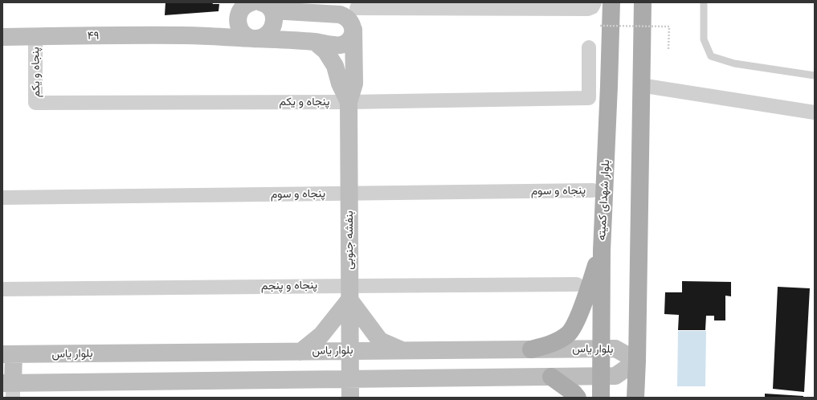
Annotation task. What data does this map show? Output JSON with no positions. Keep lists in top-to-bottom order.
{
  "streets": {
    "main road": [
      "۴۹",
      "بلوار شهدای کمیته",
      "بنفشه جنوبی",
      "بلوار یاس"
    ],
    "street": ["پنجاه و یکم", "پنجاه و سوم", "پنجاه و پنجم"]
  },
  "crossings": [
    ["۴۹", "پنجاه و یکم"],
    ["پنجاه و یکم", "بنفشه جنوبی"],
    ["پنجاه و سوم", "بنفشه جنوبی"],
    ["بلوار شهدای کمیته", "بلوار یاس"],
    ["بنفشه جنوبی", "پنجاه و پنجم"],
    ["بنفشه جنوبی", "بلوار یاس"]
  ]
}
